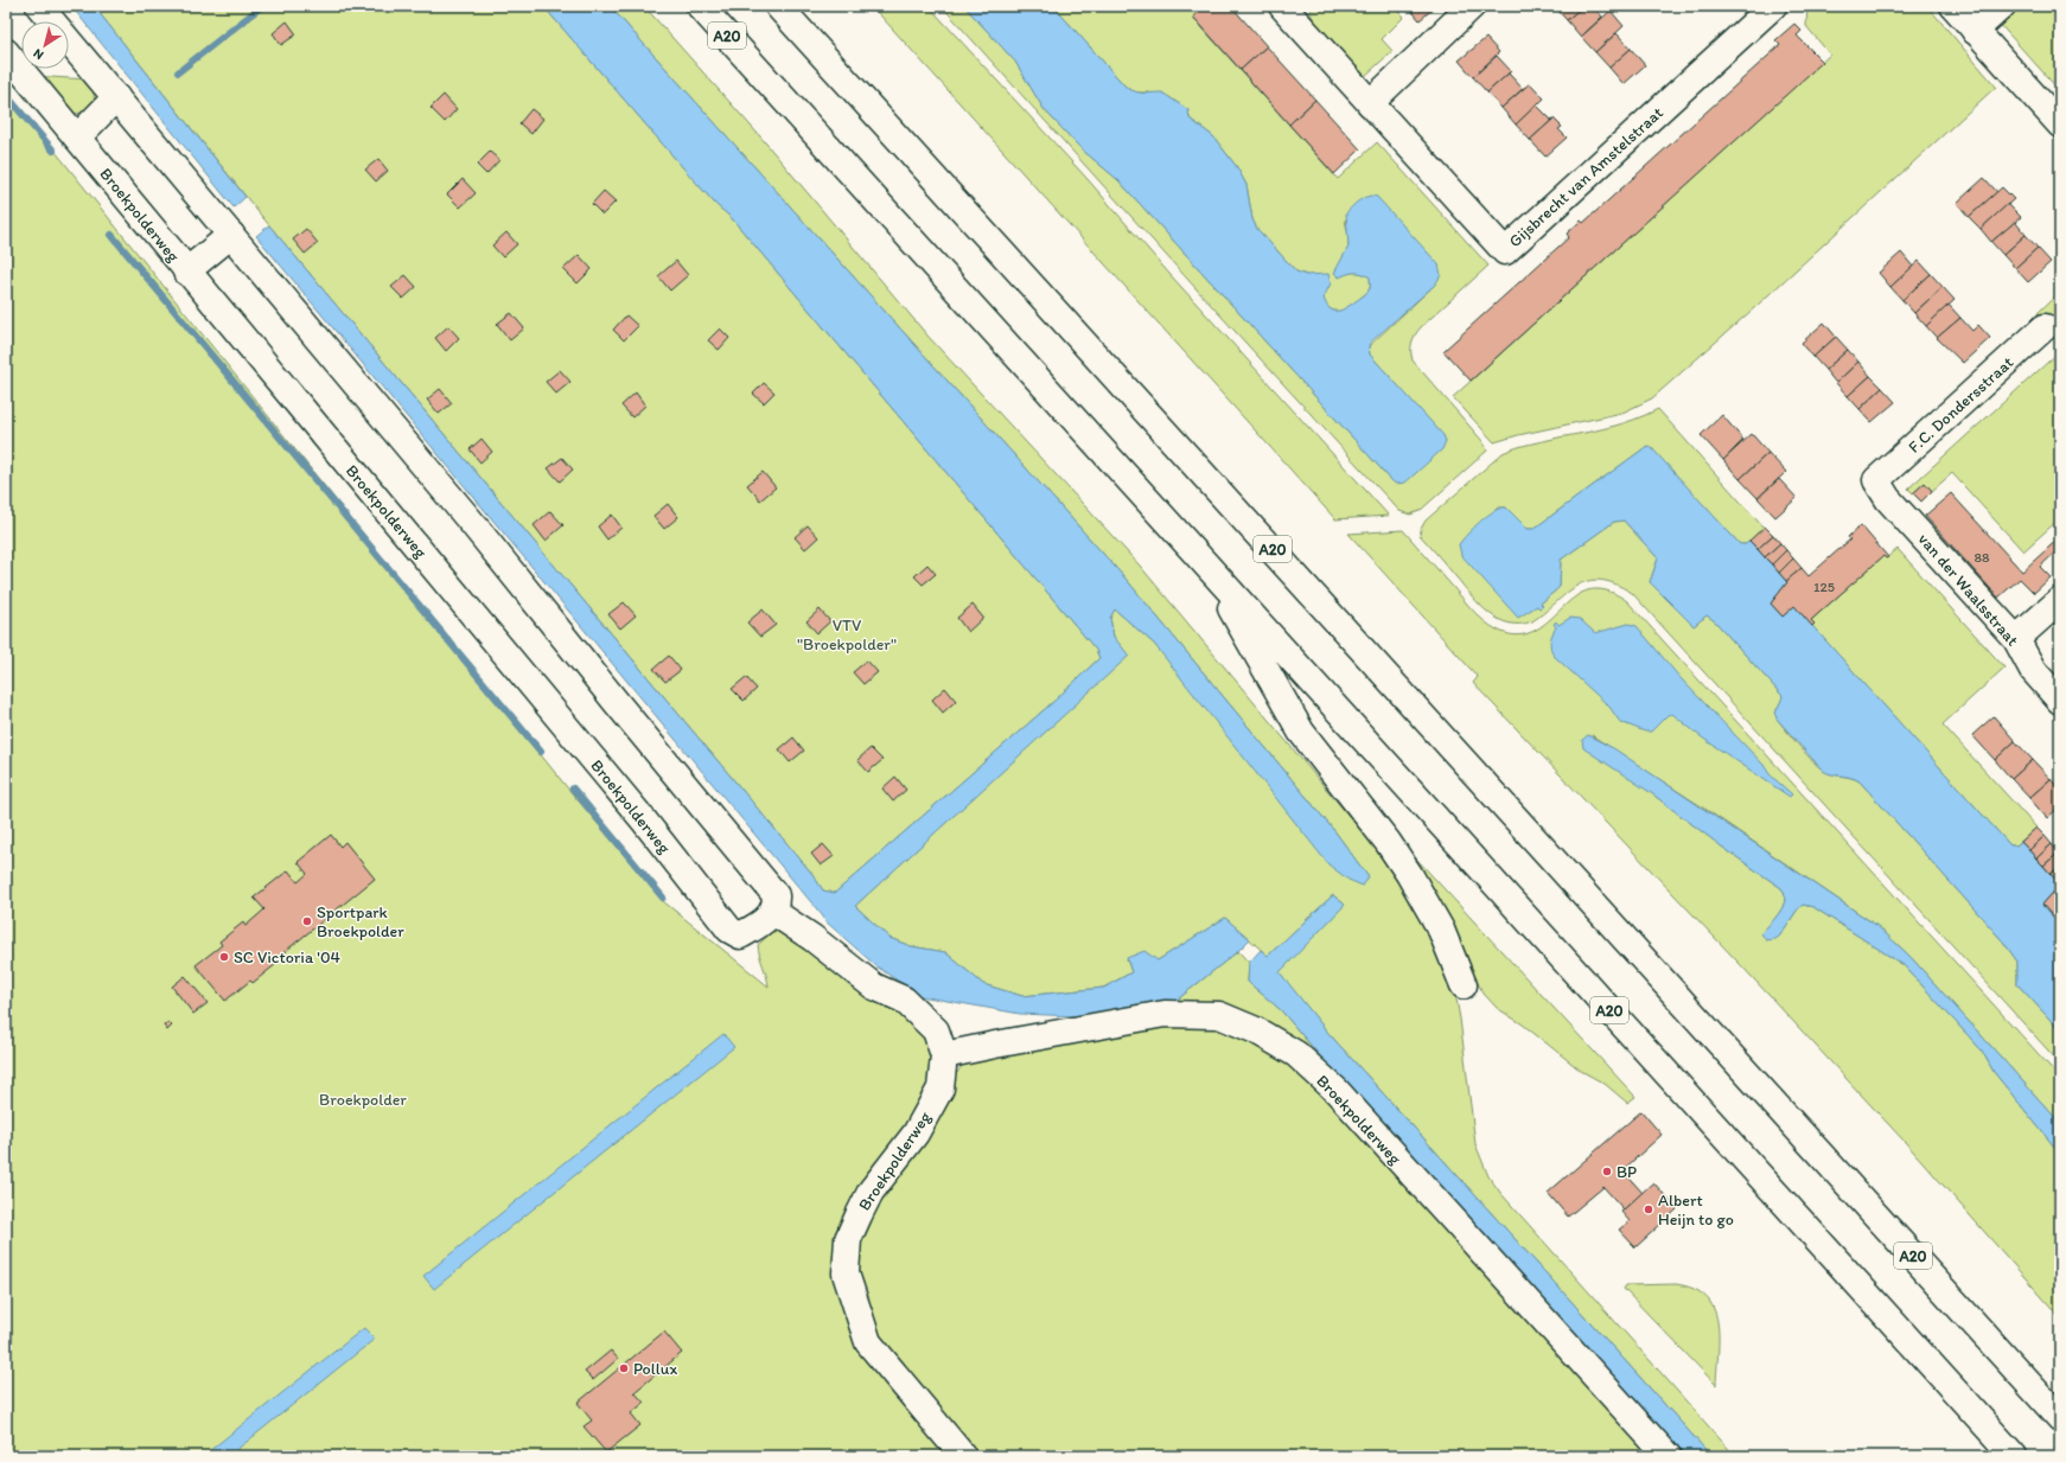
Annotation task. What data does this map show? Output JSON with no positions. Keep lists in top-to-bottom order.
{
  "streets": {
    "main road": [
      "A20",
      "Gijsbrecht van Amstelstraat",
      "Broekpolderweg",
      "F.C. Dondersstraat",
      "van der Waalsstraat"
    ]
  },
  "crossings": [
    ["F.C. Dondersstraat", "van der Waalsstraat"]
  ],
  "parks": ["VTV \"Broekpolder\"", "Broekpolder"],
  "places": [
    "Sportpark Broekpolder",
    "SC Victoria '04",
    "BP",
    "Albert Heijn to go",
    "Pollux"
  ],
  "house_numbers": ["88", "125"],
  "north": "bottom left"
}
